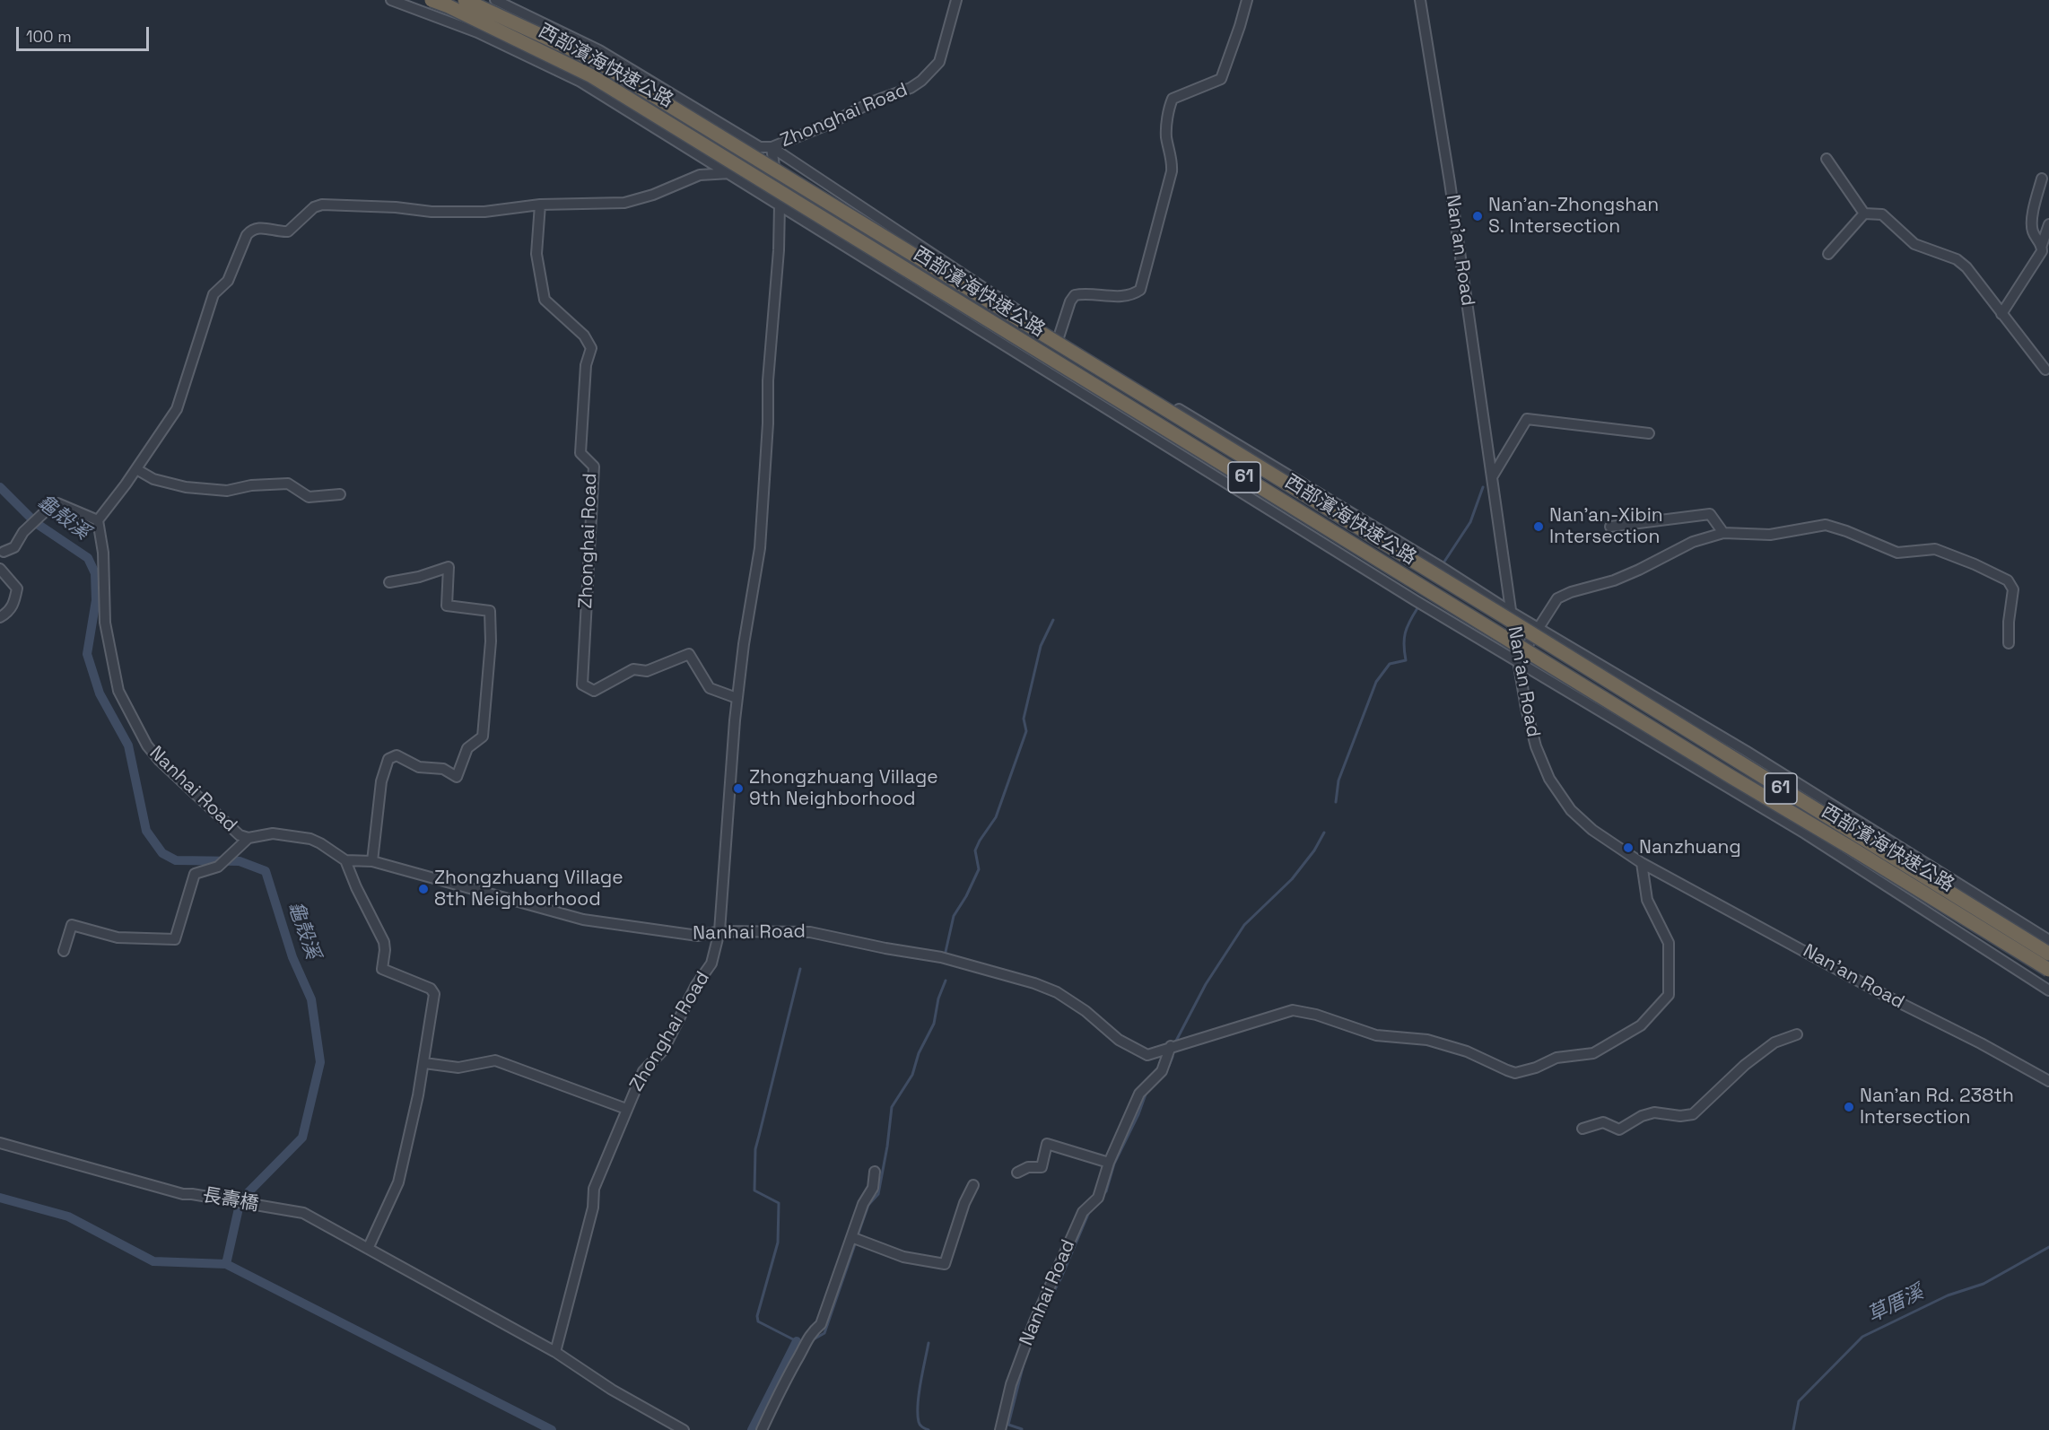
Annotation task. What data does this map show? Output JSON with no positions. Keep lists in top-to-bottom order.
{
  "streets": {
    "highway": ["西部濱海快速公路", "61"],
    "street": [
      "Zhonghai Road",
      "Nan'an Road",
      "Nanhai Road",
      "長壽橋"
    ]
  },
  "crossings": [
    ["Zhonghai Road", "Nanhai Road"],
    ["Zhonghai Road", "長壽橋"],
    ["Nan'an Road", "Nanhai Road"]
  ],
  "water": ["龜殼溪", "草厝溪"],
  "places": [
    "Nan'an-Zhongshan S. Intersection",
    "Nan'an-Xibin Intersection",
    "Zhongzhuang Village 9th Neighborhood",
    "Nanzhuang",
    "Zhongzhuang Village 8th Neighborhood",
    "Nan'an Rd. 238th Intersection"
  ],
  "scale_bar": "100 m"
}
